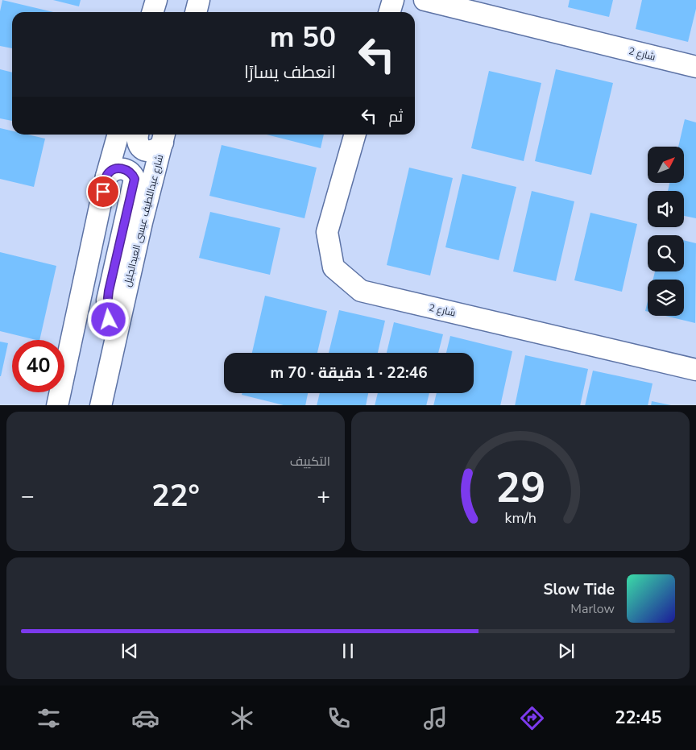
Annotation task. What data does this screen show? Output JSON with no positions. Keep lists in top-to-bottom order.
{
  "streets": {
    "street": ["شارع 2", "شارع عبداللطيف عيسى العبدالجليل"]
  },
  "north": "top right",
  "page": {
    "turn": ["50 m", "انعطف يسارًا"],
    "then": "ثم",
    "limit": "40",
    "trip": "22:46 · 1 دقيقة · 70 m",
    "tile": "التكييف",
    "heat": ["−", "22°", "+"],
    "song": ["Slow Tide", "Marlow"],
    "tabs": "22:45",
    "gauge": ["29", "km/h"]
  }
}
